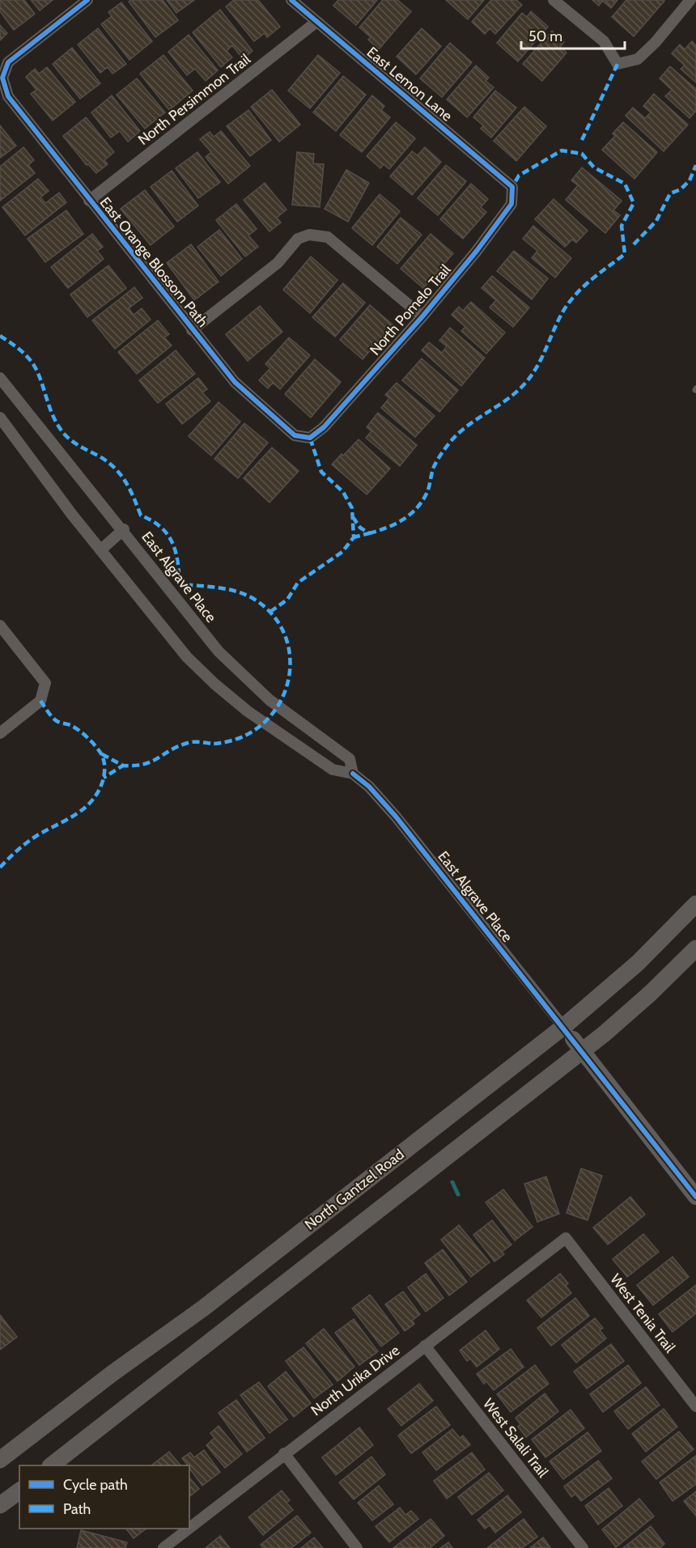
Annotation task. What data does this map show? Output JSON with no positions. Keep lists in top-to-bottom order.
{
  "streets": {
    "main road": ["North Gantzel Road"],
    "street": [
      "East Lemon Lane",
      "North Persimmon Trail",
      "East Orange Blossom Path",
      "North Pomelo Trail",
      "East Algrave Place",
      "West Tenia Trail",
      "North Urika Drive",
      "West Salali Trail"
    ]
  },
  "crossings": [
    ["East Lemon Lane", "North Persimmon Trail"],
    ["East Lemon Lane", "North Pomelo Trail"],
    ["North Persimmon Trail", "East Orange Blossom Path"],
    ["East Orange Blossom Path", "North Pomelo Trail"],
    ["East Algrave Place", "North Gantzel Road"],
    ["West Tenia Trail", "North Urika Drive"],
    ["North Urika Drive", "West Salali Trail"]
  ],
  "legend": ["Cycle path", "Path"],
  "scale_bar": "50 m"
}
